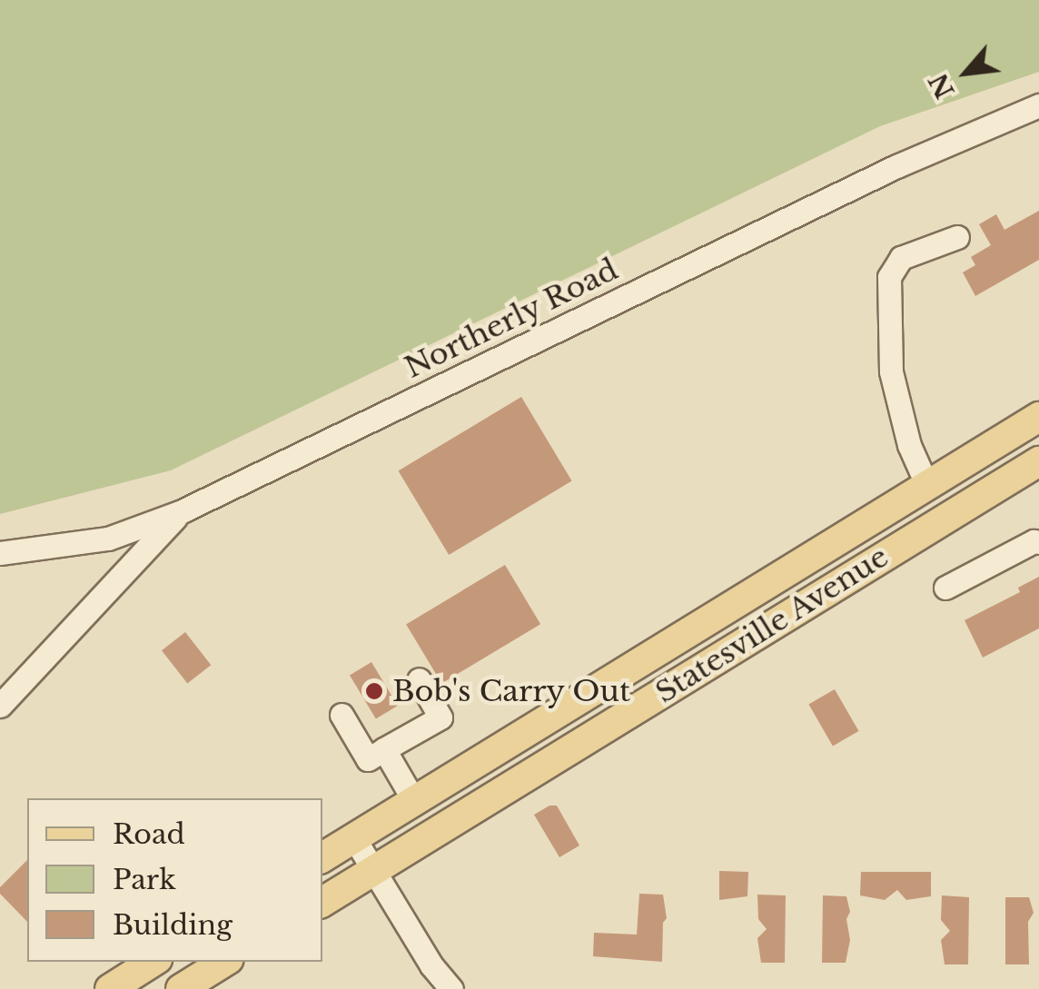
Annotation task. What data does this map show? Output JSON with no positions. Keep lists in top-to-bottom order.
{
  "streets": {
    "main road": ["Statesville Avenue"],
    "street": ["Northerly Road"]
  },
  "places": ["Bob's Carry Out"],
  "legend": ["Road", "Park", "Building"],
  "north": "bottom left"
}
